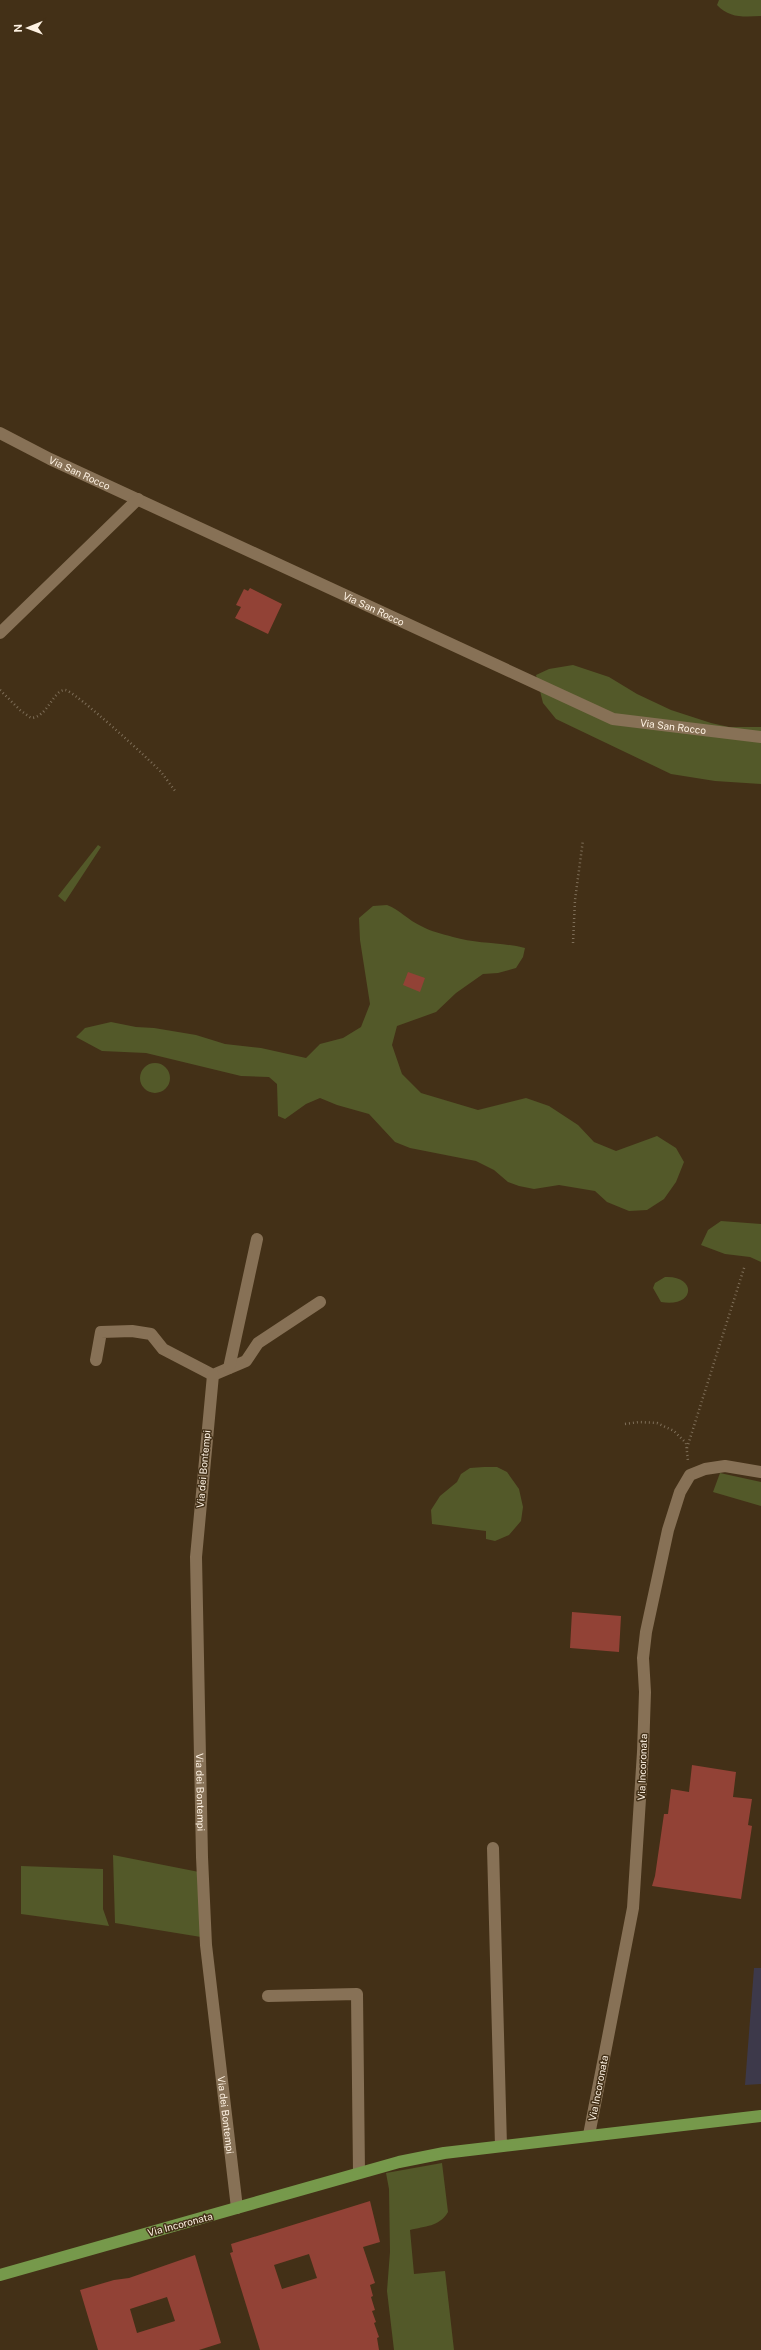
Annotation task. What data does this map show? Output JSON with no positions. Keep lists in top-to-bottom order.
{
  "streets": {
    "main road": ["Via Incoronata"],
    "street": ["Via San Rocco", "Via dei Bontempi"]
  },
  "crossings": [
    ["Via dei Bontempi", "Via Incoronata"]
  ],
  "north": "left"
}
